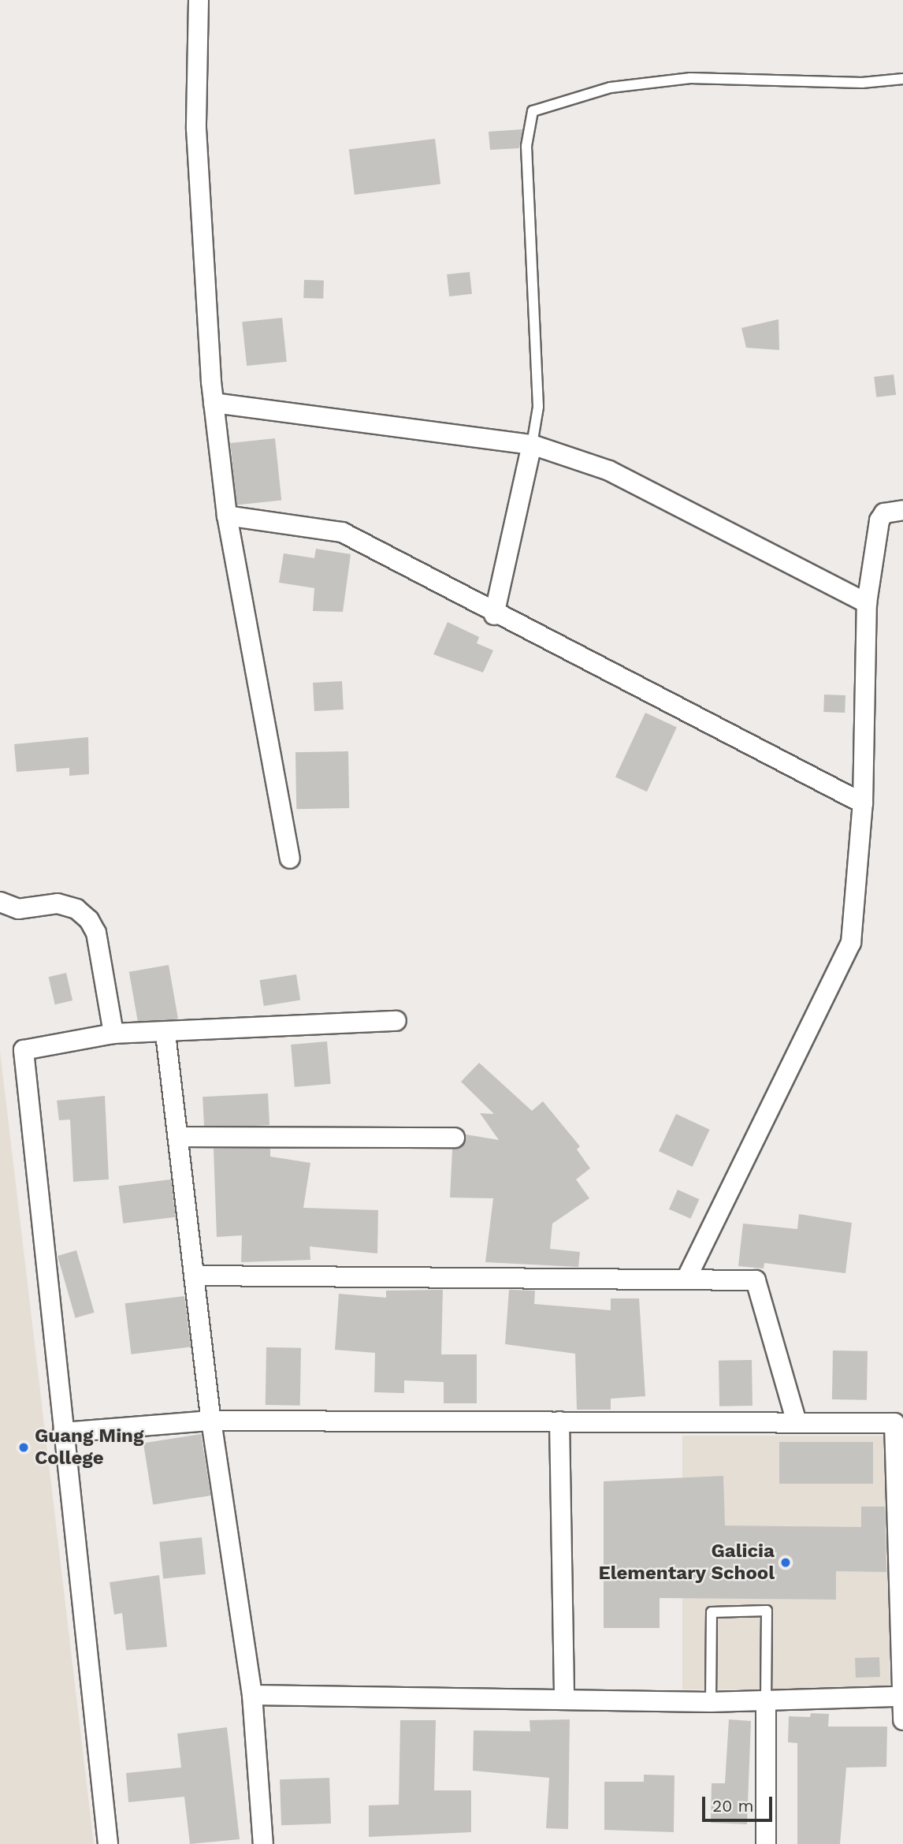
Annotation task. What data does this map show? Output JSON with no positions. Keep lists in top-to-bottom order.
{
  "places": ["Guang Ming College", "Galicia Elementary School"],
  "scale_bar": "20 m"
}
